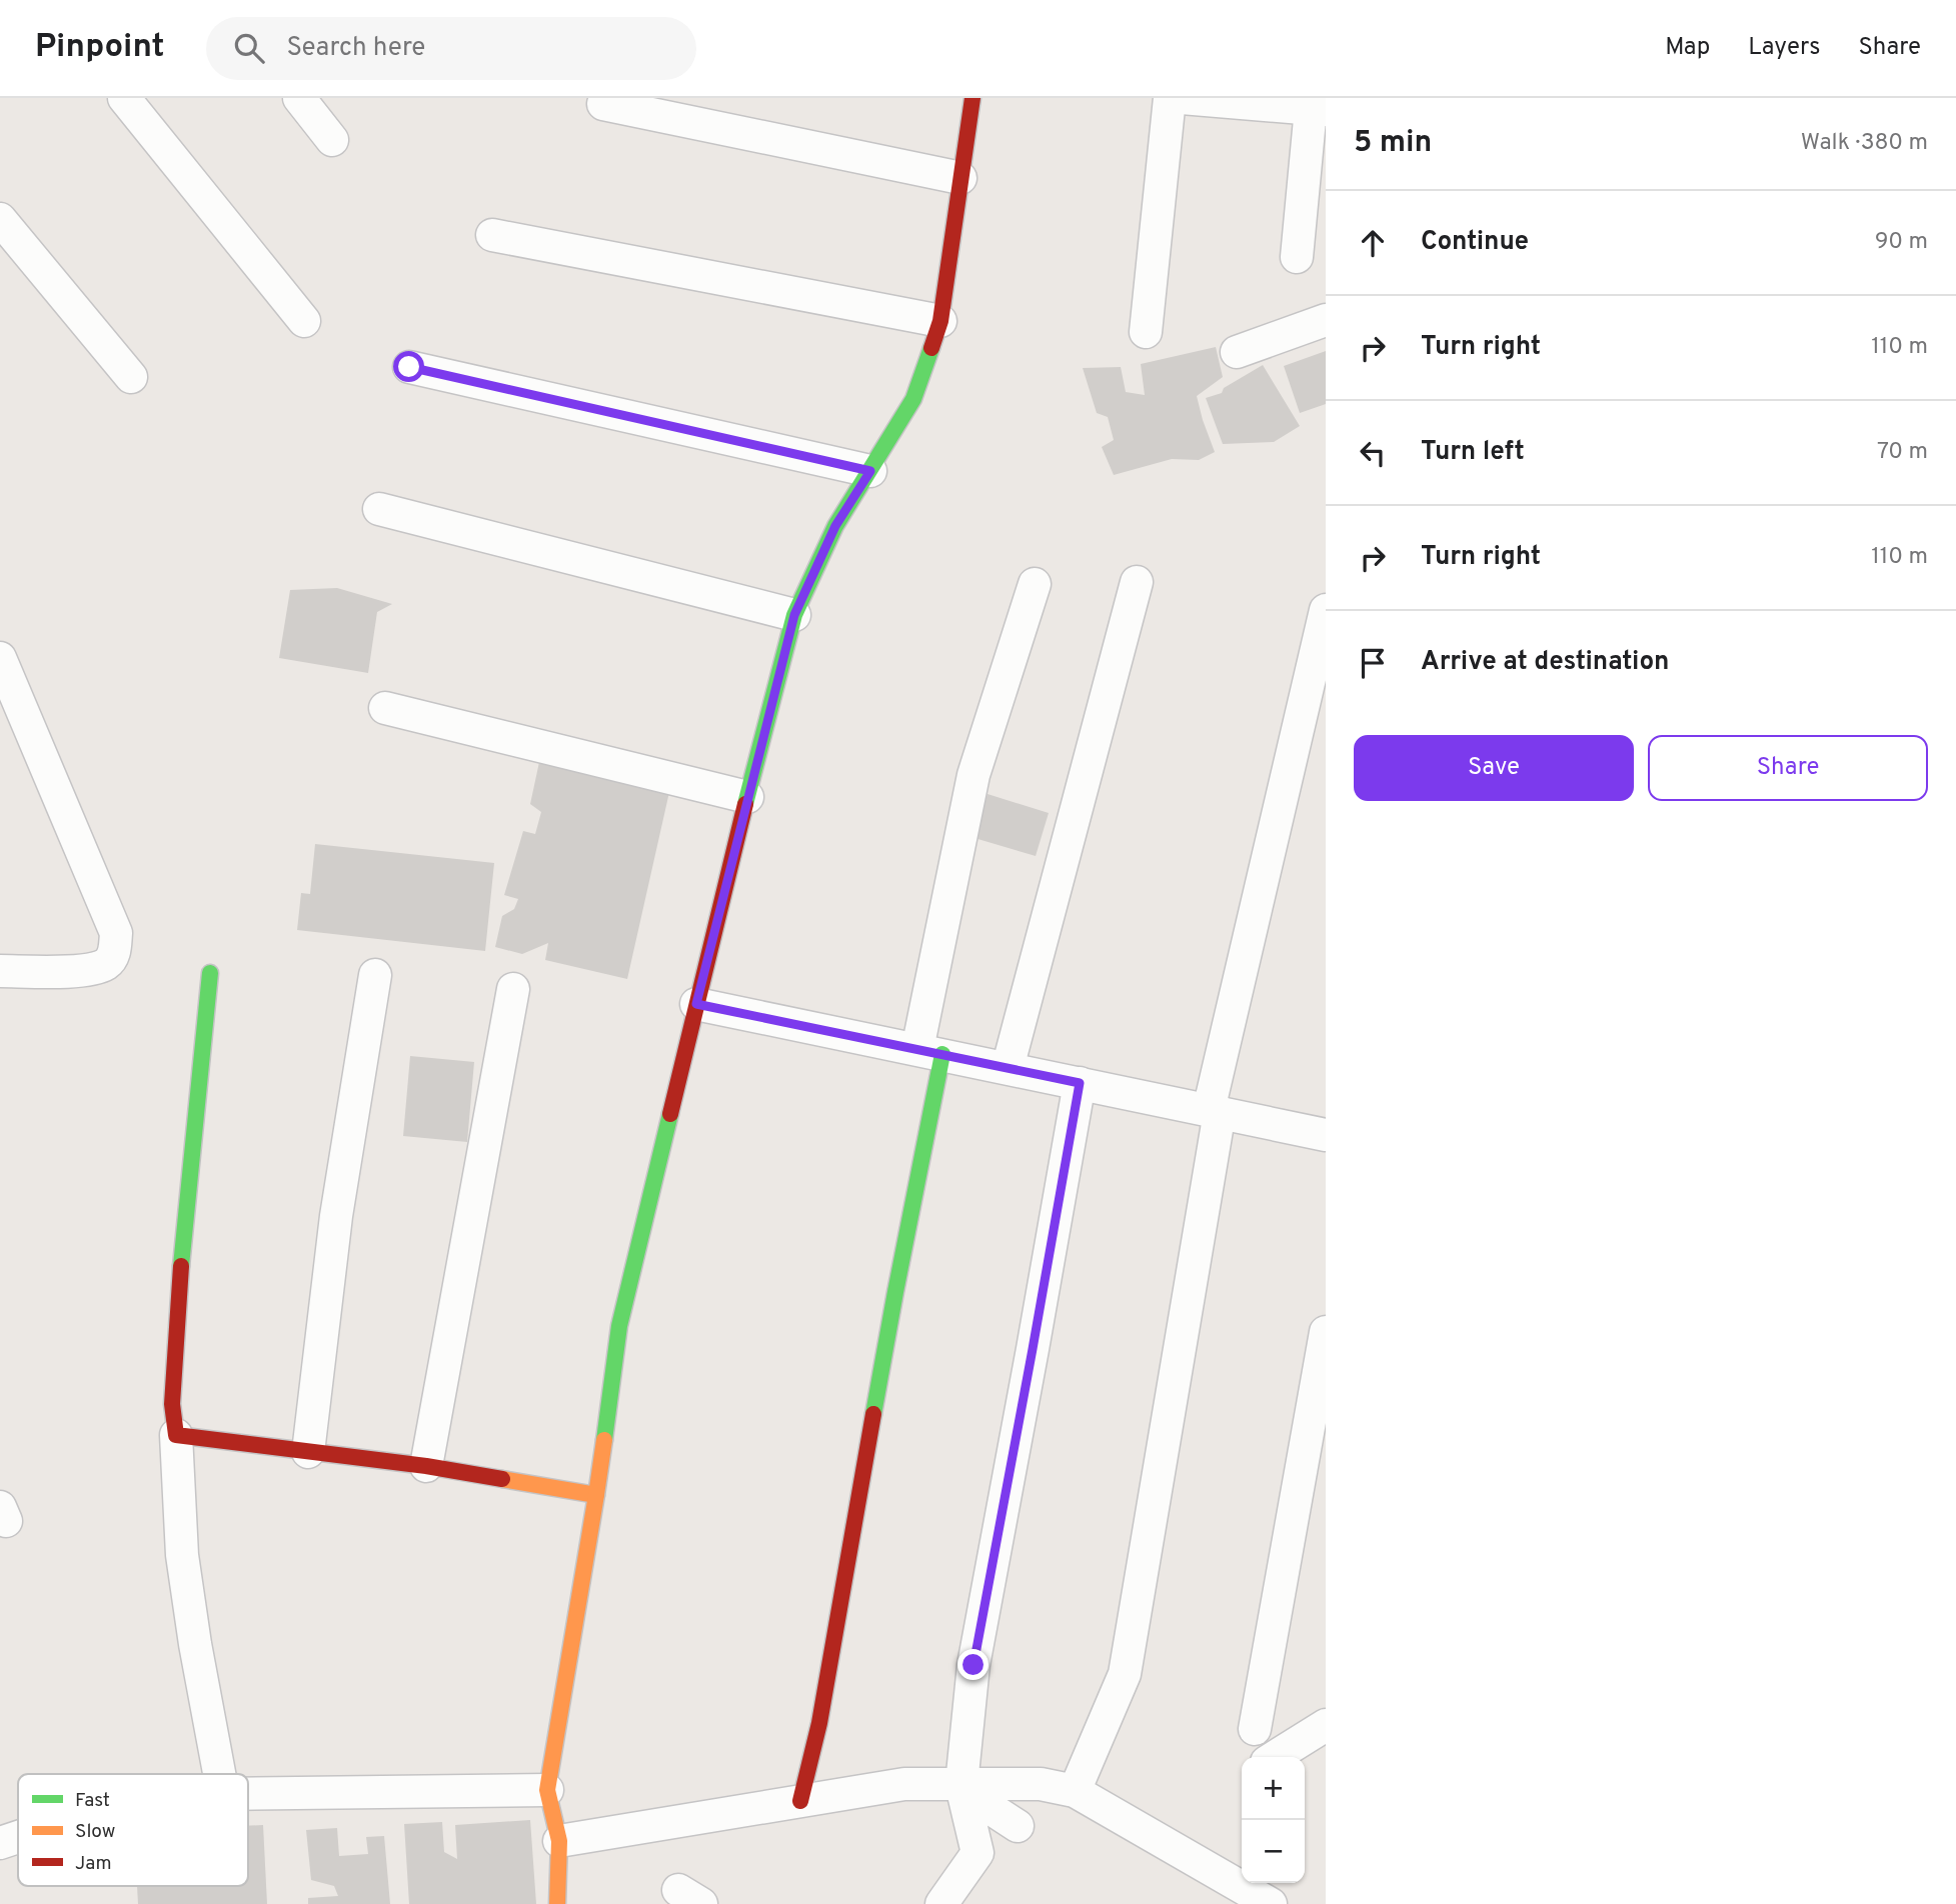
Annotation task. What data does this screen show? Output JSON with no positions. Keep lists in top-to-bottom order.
{
  "legend": ["Fast", "Slow", "Jam"],
  "page": {
    "header": "Pinpoint",
    "search": "Search here",
    "nav": ["Map", "Layers", "Share"],
    "heading": ["5 min", "Walk · 380 m"],
    "list": [
      ["Continue", "90 m"],
      ["Turn right", "110 m"],
      ["Turn left", "70 m"],
      ["Turn right", "110 m"],
      "Arrive at destination"
    ],
    "buttons": ["Save", "Share"],
    "map_buttons": ["+", "−"]
  }
}
